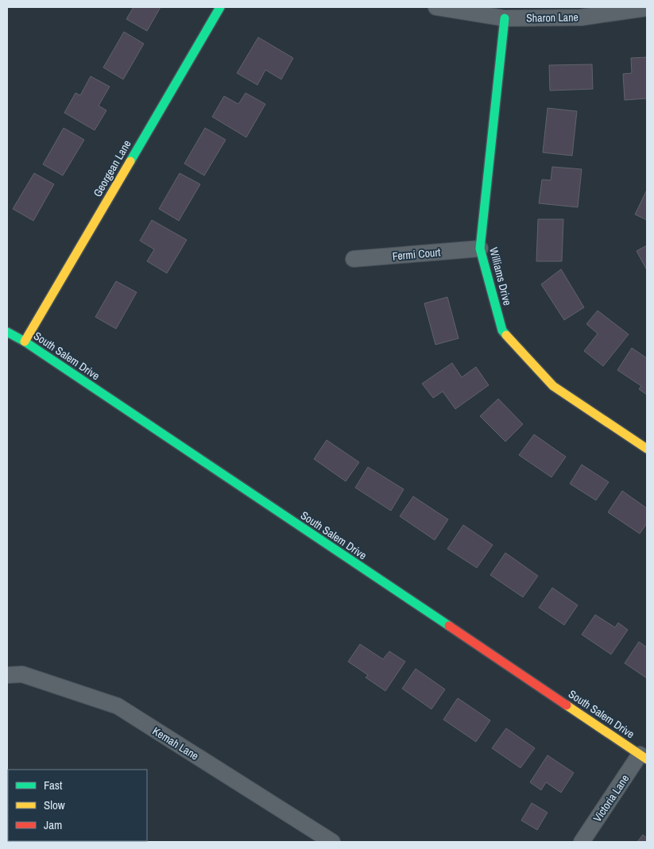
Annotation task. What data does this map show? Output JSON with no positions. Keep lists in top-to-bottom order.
{
  "streets": {
    "street": [
      "Sharon Lane",
      "Georgean Lane",
      "Fermi Court",
      "Williams Drive",
      "South Salem Drive",
      "Kemah Lane",
      "Victoria Lane"
    ]
  },
  "crossings": [
    ["Sharon Lane", "Williams Drive"],
    ["Georgean Lane", "South Salem Drive"],
    ["Fermi Court", "Williams Drive"],
    ["South Salem Drive", "Victoria Lane"]
  ],
  "legend": ["Fast", "Slow", "Jam"]
}
